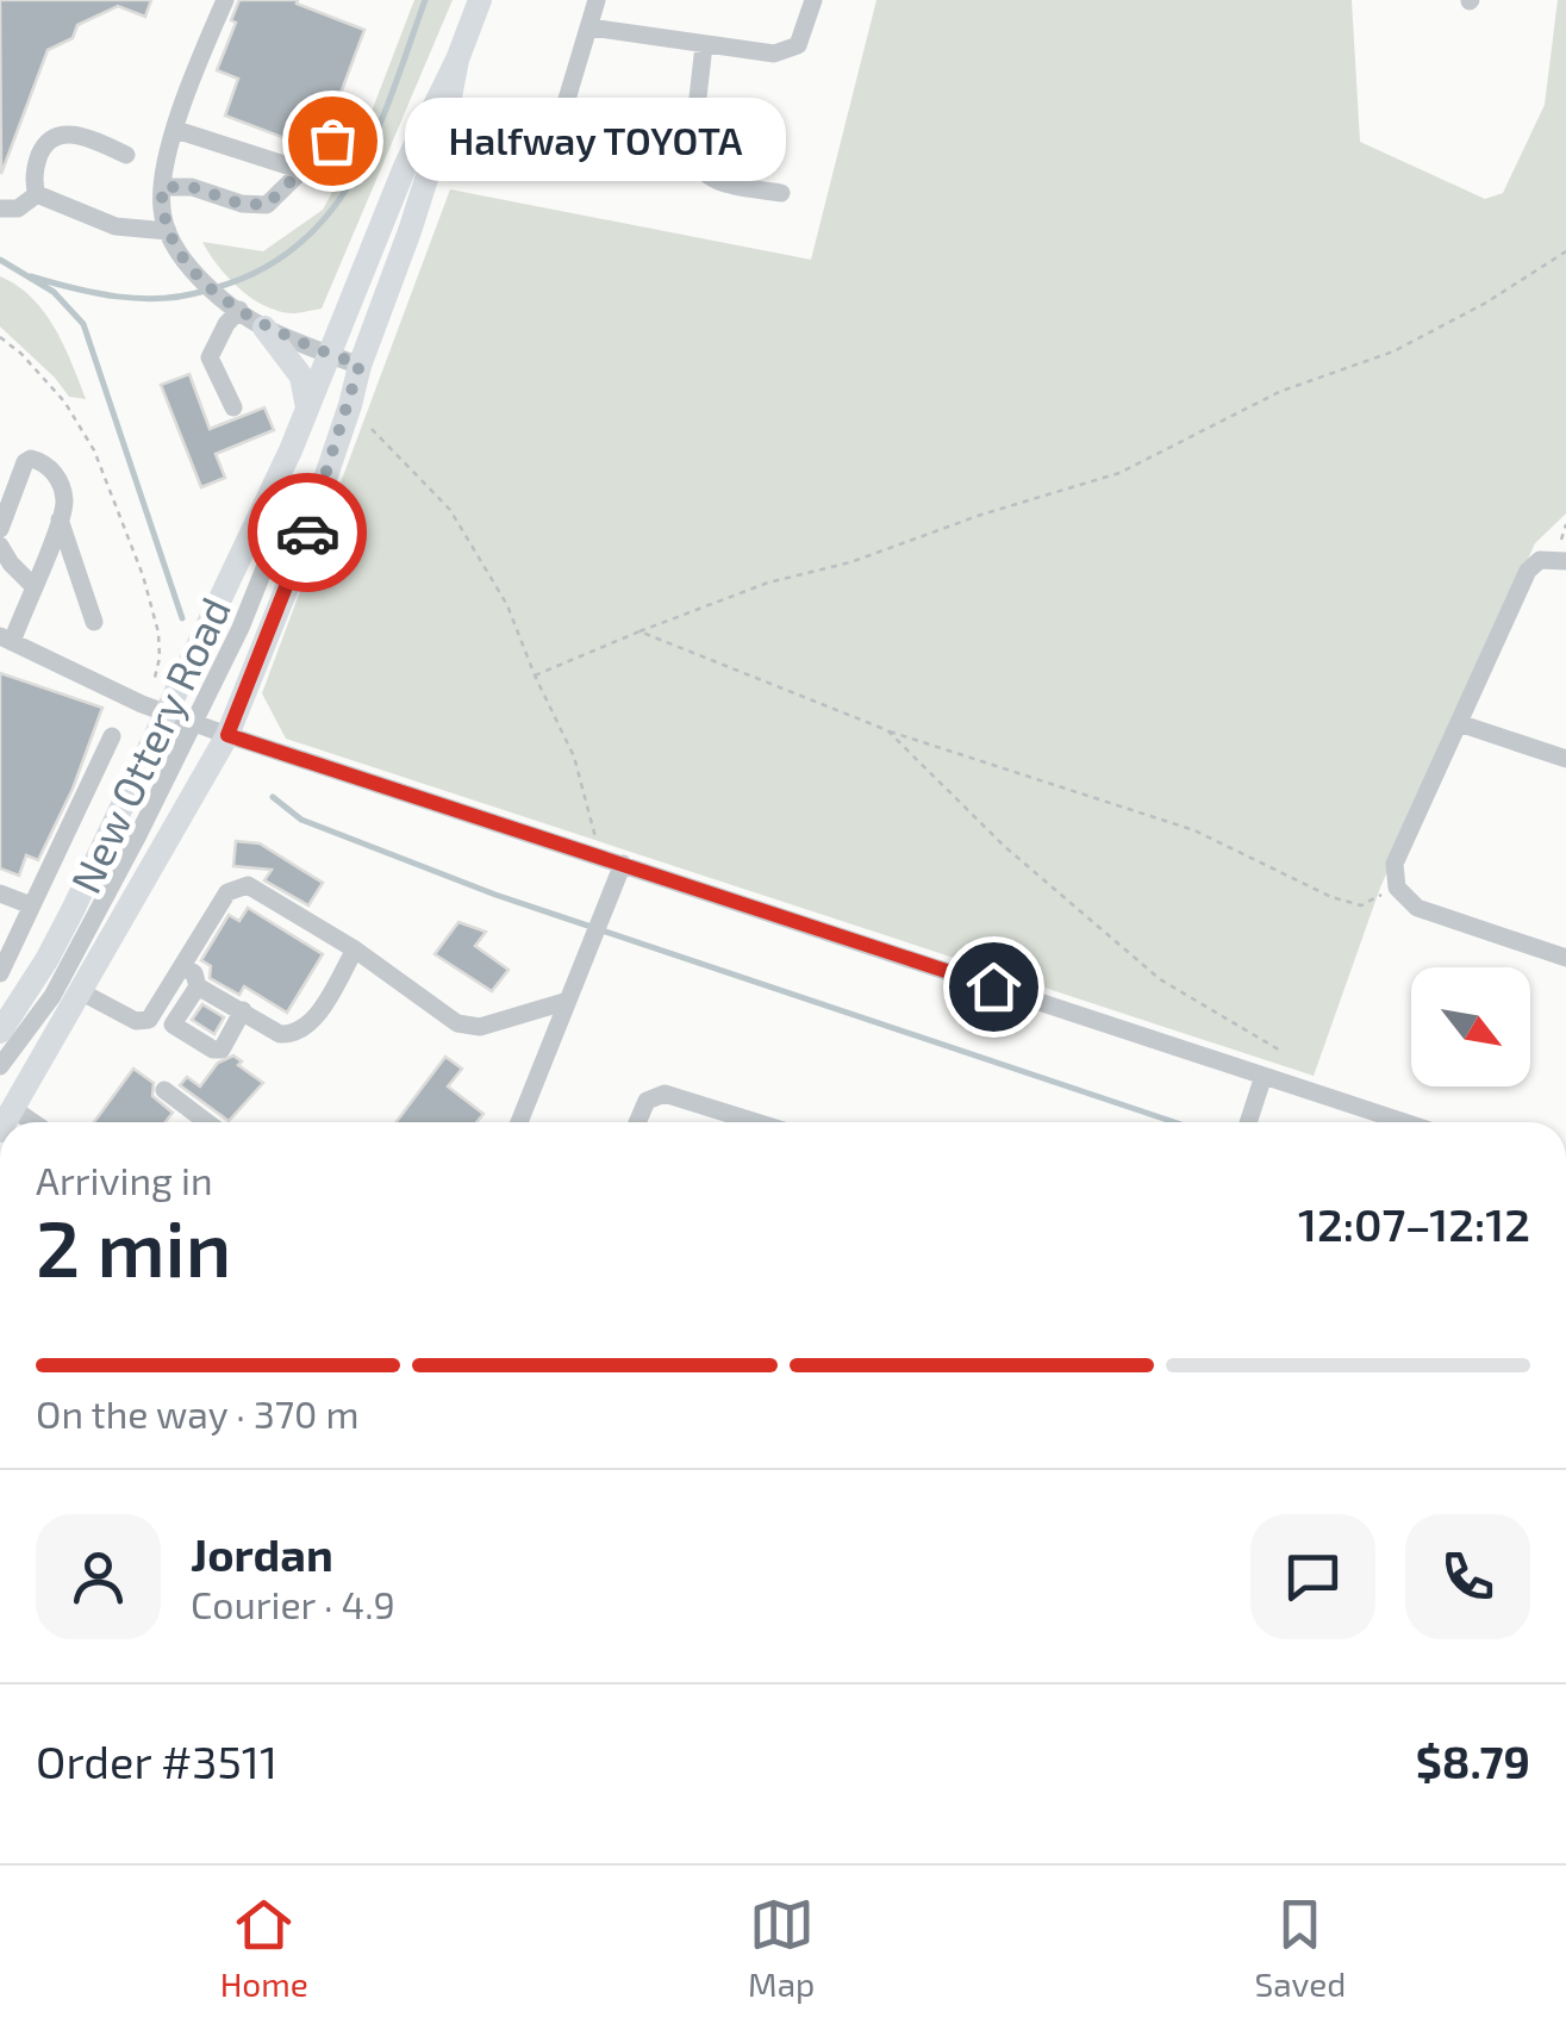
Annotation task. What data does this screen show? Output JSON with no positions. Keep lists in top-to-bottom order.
{
  "streets": {
    "main road": ["New Ottery Road"]
  },
  "places": ["Halfway TOYOTA"],
  "north": "bottom right",
  "page": {
    "bubble": "Halfway TOYOTA",
    "heading": ["2 min", "Arriving in", "12:07–12:12"],
    "panel": [
      "Jordan",
      "Courier · 4.9",
      "Order #3511",
      "$8.79"
    ],
    "bar": "On the way · 370 m",
    "tabs": ["Home", "Map", "Saved"]
  }
}
